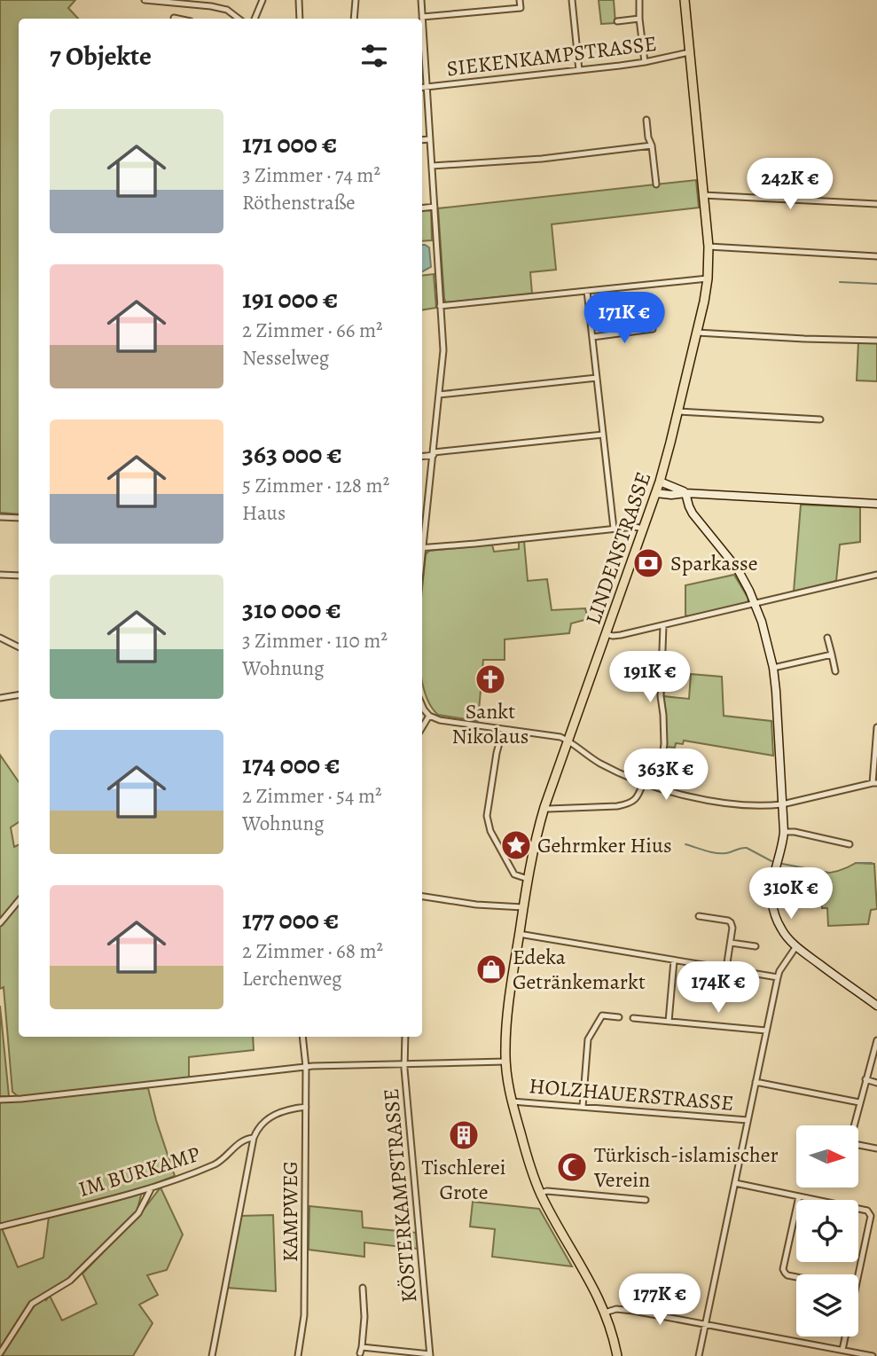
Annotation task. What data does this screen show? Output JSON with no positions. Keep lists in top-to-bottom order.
{
  "streets": {
    "main road": ["LINDENSTRASSE"],
    "street": [
      "SIEKENKAMPSTRASSE",
      "HOLZHAUERSTRASSE",
      "IM BURKAMP",
      "KÖSTERKAMPSTRASSE",
      "KAMPWEG"
    ]
  },
  "crossings": [
    ["SIEKENKAMPSTRASSE", "LINDENSTRASSE"],
    ["LINDENSTRASSE", "HOLZHAUERSTRASSE"],
    ["IM BURKAMP", "KAMPWEG"]
  ],
  "places": {
    "bank": ["Sparkasse"],
    "church": ["Sankt Nikolaus"],
    "place": ["Gehrmker Hius"],
    "shop": ["Edeka Getränkemarkt"],
    "building": ["Tischlerei Grote"],
    "mosque": ["Türkisch-islamischer Verein"]
  },
  "north": "right",
  "page": {
    "heading": "7 Objekte",
    "list": [
      {
        "name": "171 000 €",
        "note": "3 Zimmer · 74 m² · Röthenstraße"
      },
      {
        "name": "191 000 €",
        "note": "2 Zimmer · 66 m² · Nesselweg"
      },
      {
        "name": "363 000 €",
        "note": "5 Zimmer · 128 m² · Haus"
      },
      {
        "name": "310 000 €",
        "note": "3 Zimmer · 110 m² · Wohnung"
      },
      {
        "name": "174 000 €",
        "note": "2 Zimmer · 54 m² · Wohnung"
      },
      {
        "name": "177 000 €",
        "note": "2 Zimmer · 68 m² · Lerchenweg"
      }
    ],
    "price": [
      "242K €",
      "171K €",
      "191K €",
      "363K €",
      "310K €",
      "174K €",
      "177K €"
    ]
  }
}
